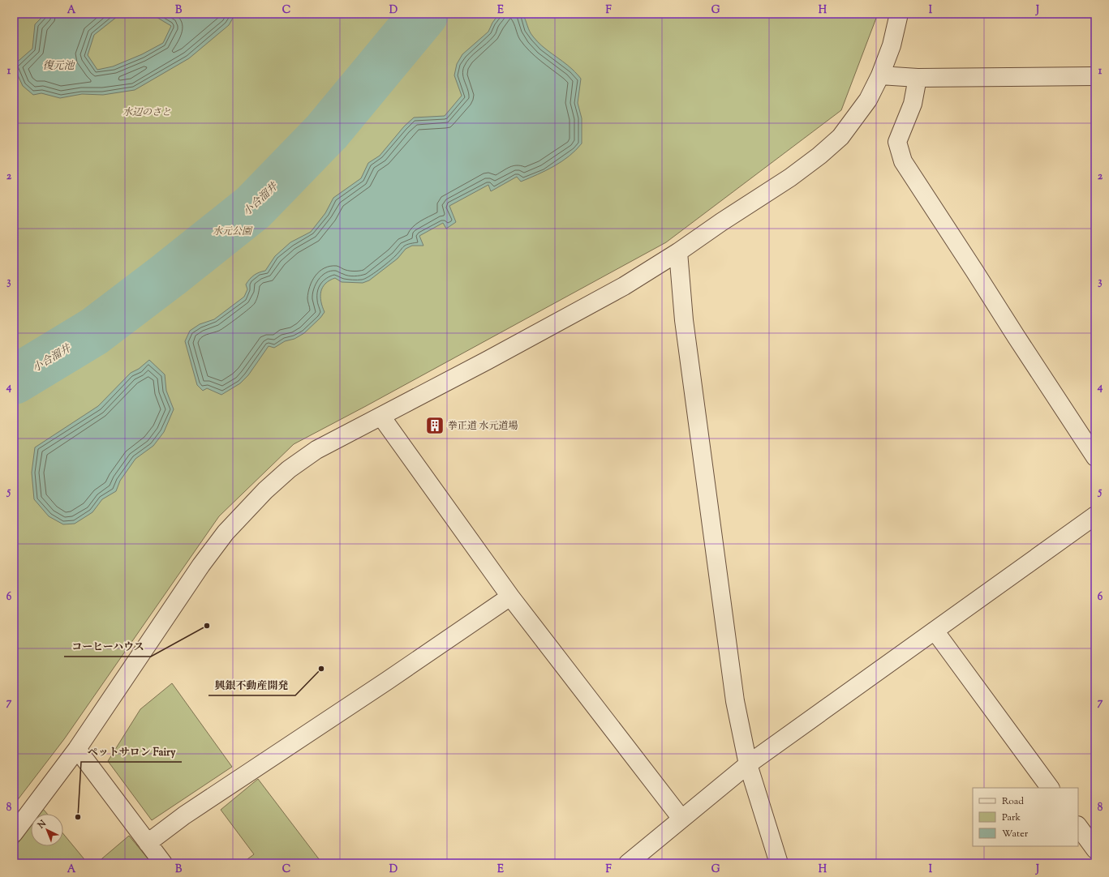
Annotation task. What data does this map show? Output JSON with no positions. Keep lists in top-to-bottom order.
{
  "water": ["復元池", "小合溜井"],
  "parks": ["水辺のさと", "水元公園"],
  "places": {
    "building": ["拳正道 水元道場"],
    "other": ["コーヒーハウス", "興銀不動産開発", "ペットサロン Fairy"]
  },
  "legend": ["Road", "Park", "Water"],
  "north": "top left",
  "grid": {
    "columns": [
      "A",
      "B",
      "C",
      "D",
      "E",
      "F",
      "G",
      "H",
      "I",
      "J"
    ],
    "rows": [
      "1",
      "2",
      "3",
      "4",
      "5",
      "6",
      "7",
      "8"
    ]
  }
}
